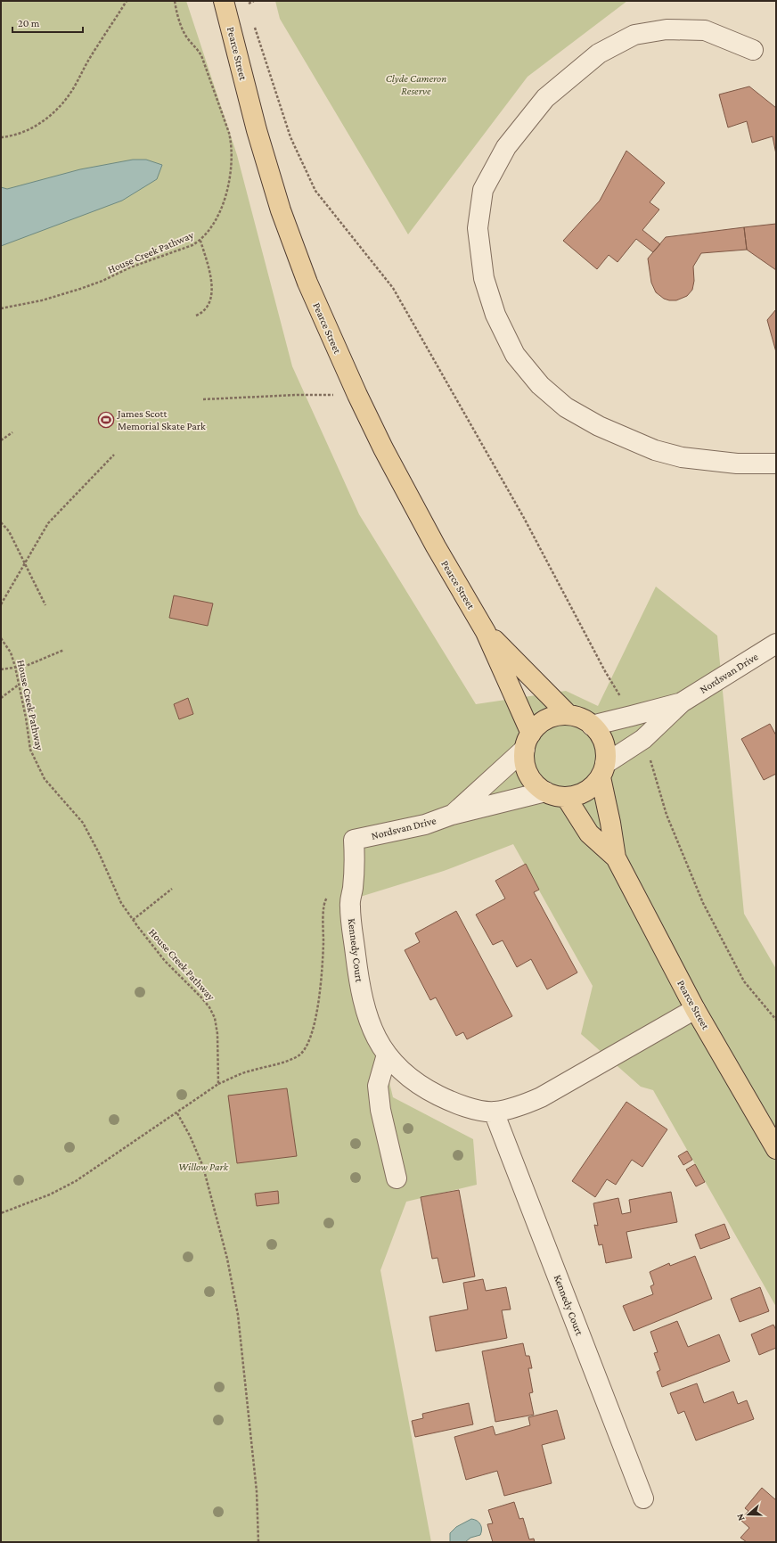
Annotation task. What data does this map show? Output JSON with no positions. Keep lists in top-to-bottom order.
{
  "streets": {
    "main road": ["Pearce Street"],
    "street": ["Nordsvan Drive", "Kennedy Court"],
    "path": ["House Creek Pathway"]
  },
  "crossings": [
    ["Pearce Street", "Nordsvan Drive"],
    ["Pearce Street", "Kennedy Court"],
    ["Nordsvan Drive", "Kennedy Court"]
  ],
  "parks": ["Clyde Cameron Reserve", "Willow Park"],
  "places": {
    "sports": ["James Scott Memorial Skate Park"]
  },
  "scale_bar": "20 m",
  "north": "left"
}
